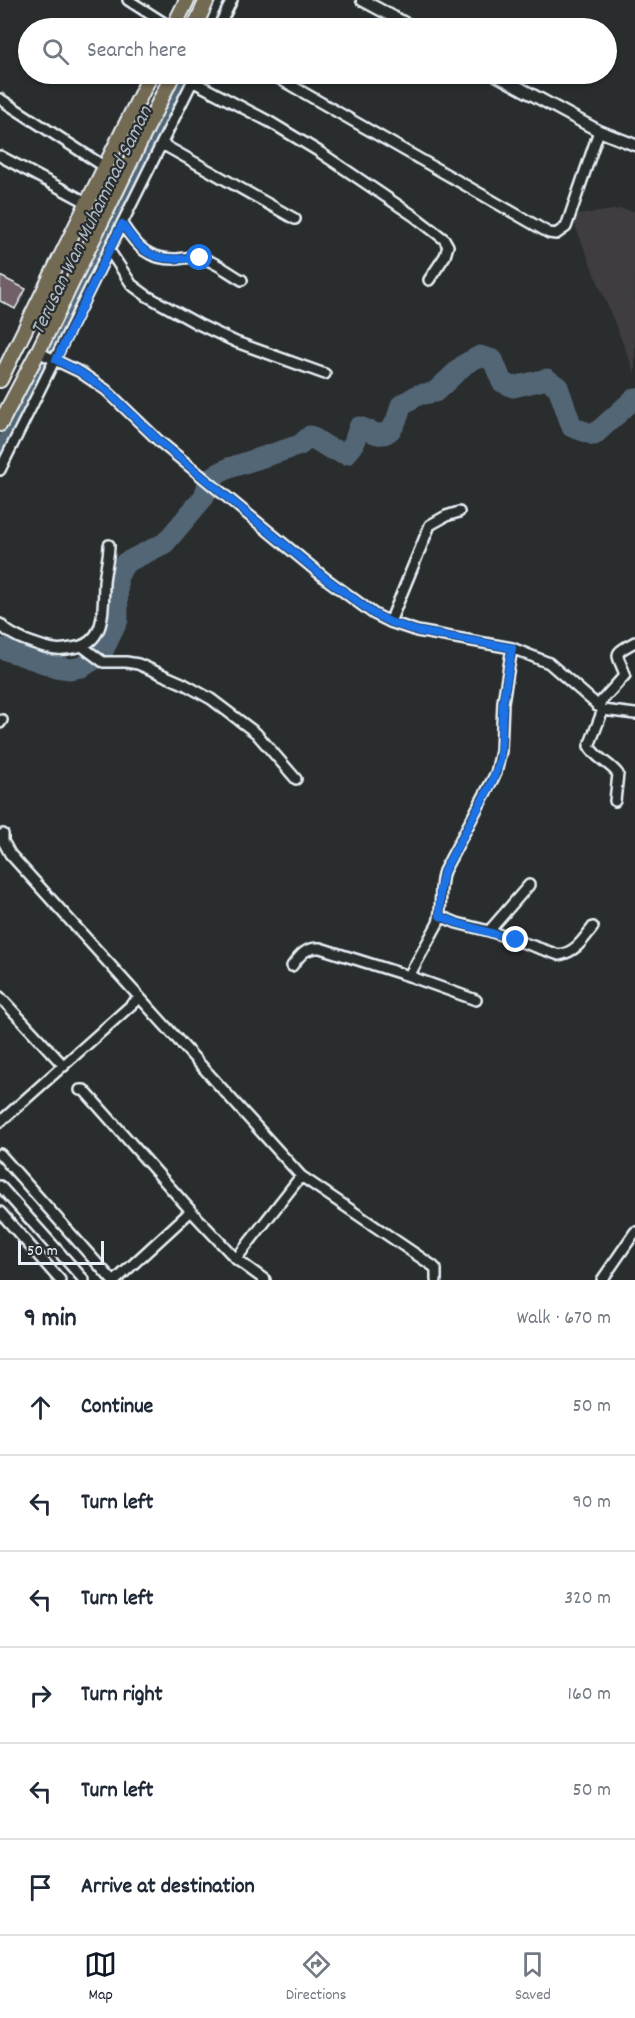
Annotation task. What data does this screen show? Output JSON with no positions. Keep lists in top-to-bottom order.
{
  "water": ["Terusan Wan Muhammad Saman"],
  "scale_bar": "50 m",
  "page": {
    "search": "Search here",
    "scale": "50 m",
    "heading": ["9 min", "Walk · 670 m"],
    "list": [
      ["Continue", "50 m"],
      ["Turn left", "90 m"],
      ["Turn left", "320 m"],
      ["Turn right", "160 m"],
      ["Turn left", "50 m"],
      "Arrive at destination"
    ],
    "nav": ["Map", "Directions", "Saved"]
  }
}
